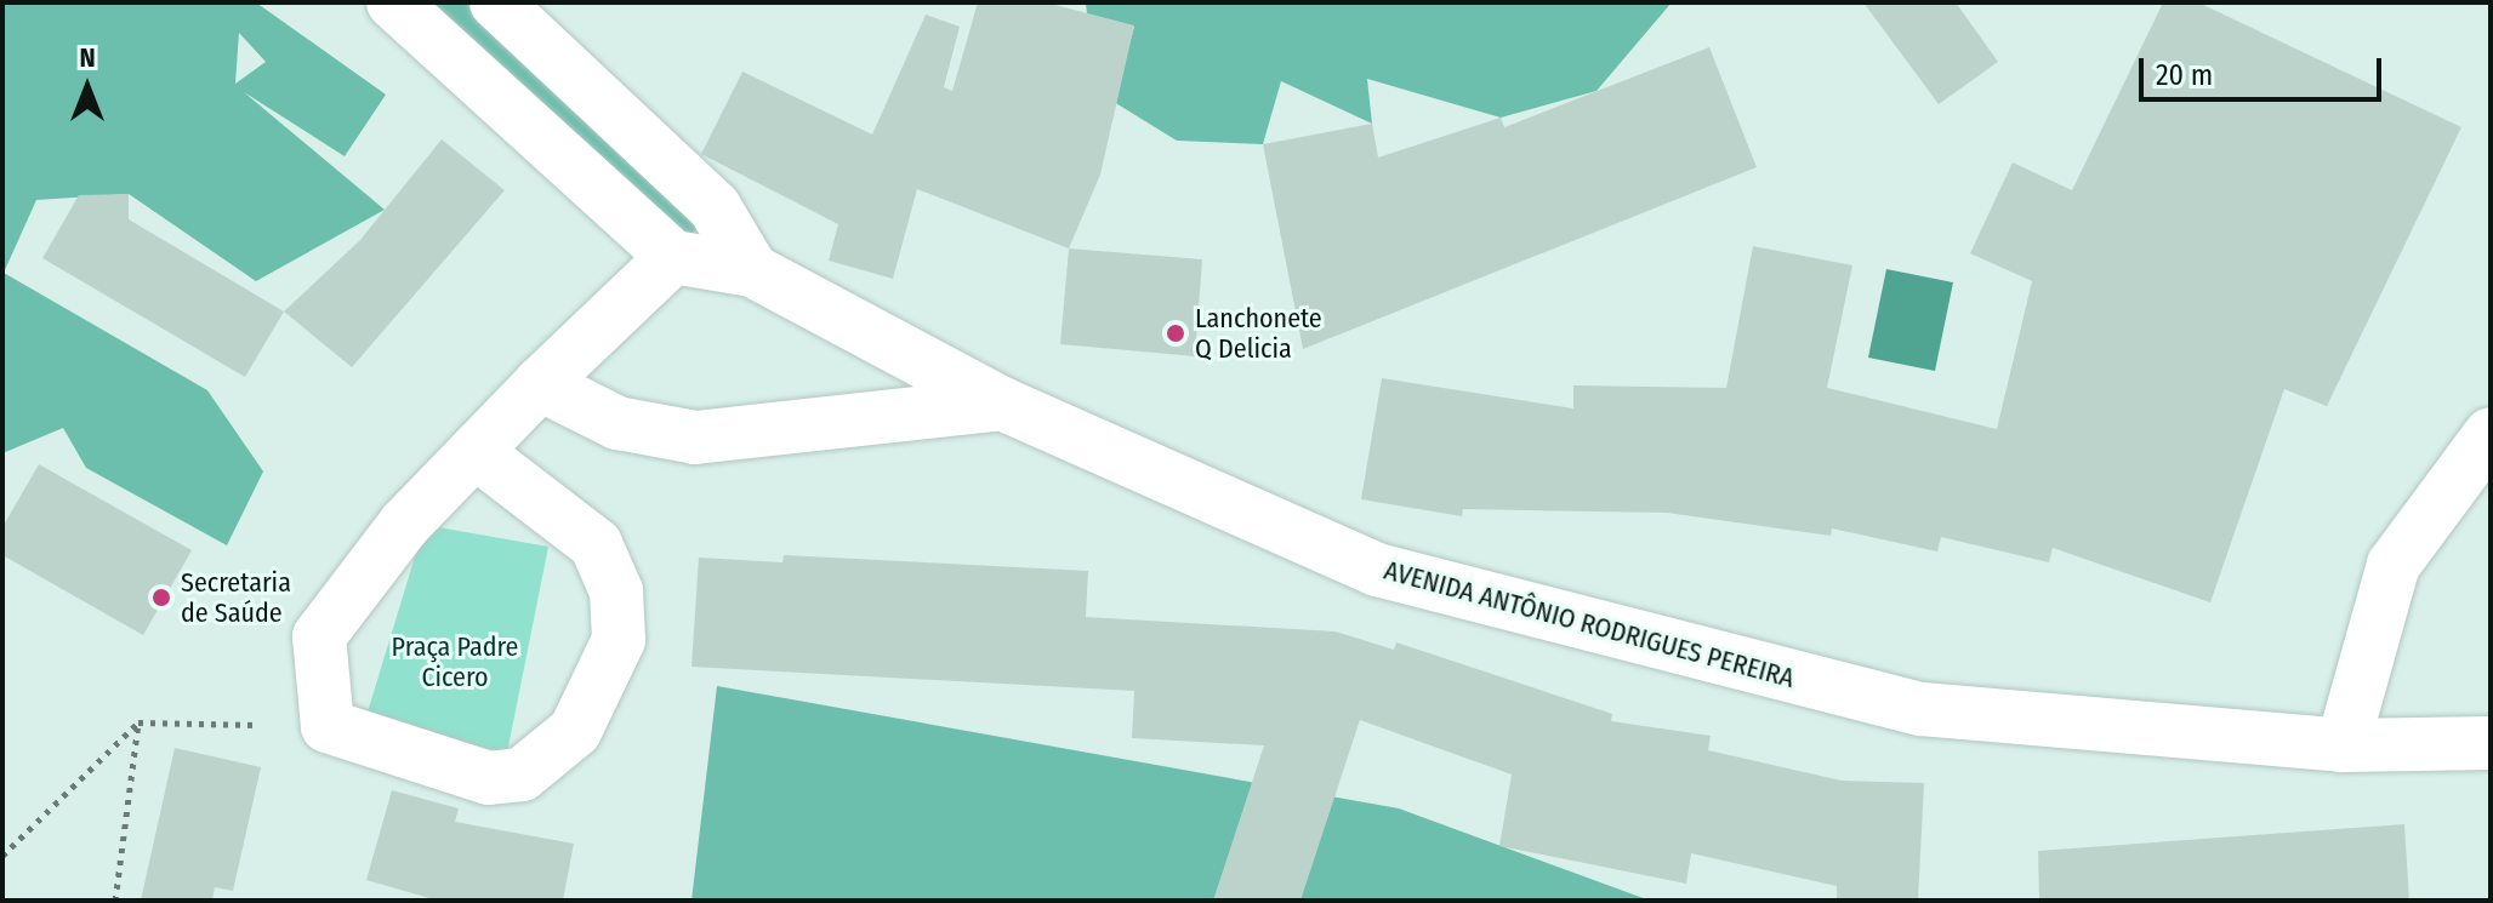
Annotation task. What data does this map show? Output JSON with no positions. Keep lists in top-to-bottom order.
{
  "streets": {
    "street": ["AVENIDA ANTÔNIO RODRIGUES PEREIRA"]
  },
  "parks": ["Praça Padre Cicero"],
  "places": ["Lanchonete Q Delicia", "Secretaria de Saúde"],
  "scale_bar": "20 m",
  "north": "top"
}
